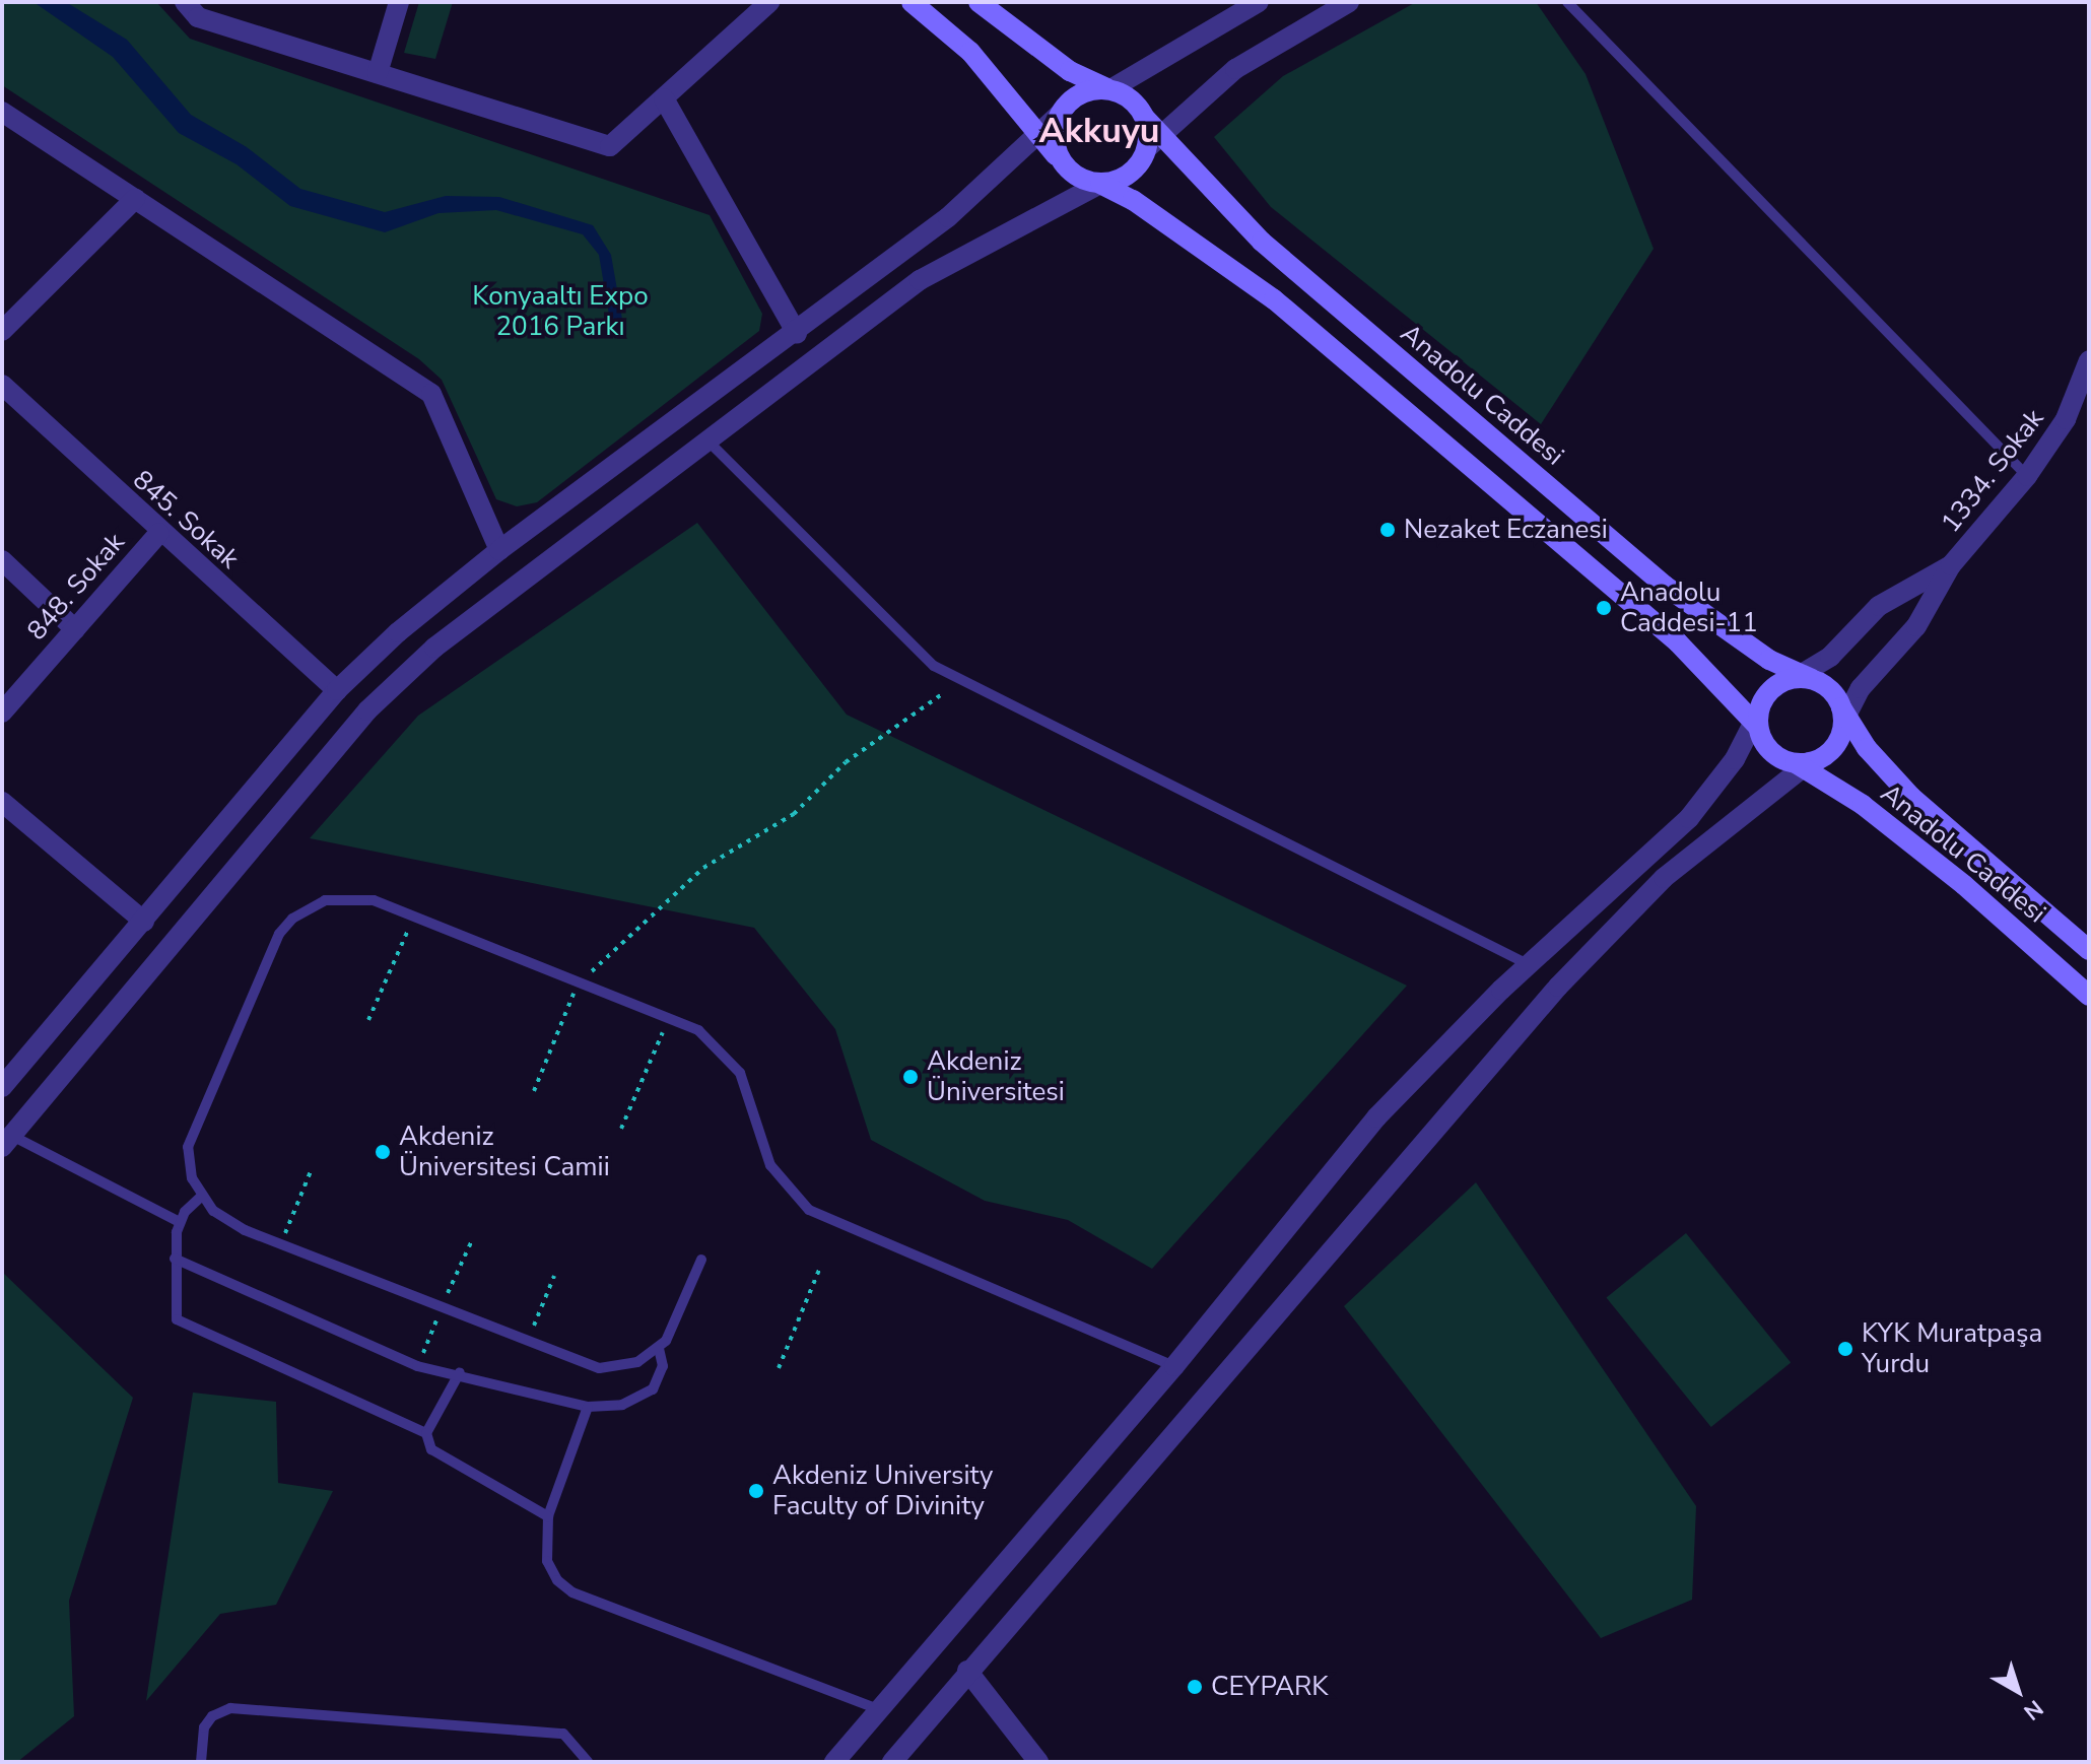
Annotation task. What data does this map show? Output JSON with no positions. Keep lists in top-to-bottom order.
{
  "streets": {
    "main road": ["Anadolu Caddesi"],
    "street": ["1334. Sokak", "845. Sokak", "848. Sokak"]
  },
  "crossings": [
    ["Anadolu Caddesi", "1334. Sokak"],
    ["845. Sokak", "848. Sokak"]
  ],
  "districts": ["Akkuyu"],
  "parks": ["Konyaaltı Expo 2016 Parkı"],
  "places": [
    "Nezaket Eczanesi",
    "Anadolu Caddesi-11",
    "Akdeniz Üniversitesi",
    "Akdeniz Üniversitesi Camii",
    "KYK Muratpaşa Yurdu",
    "Akdeniz University Faculty of Divinity",
    "CEYPARK"
  ],
  "north": "bottom right"
}
